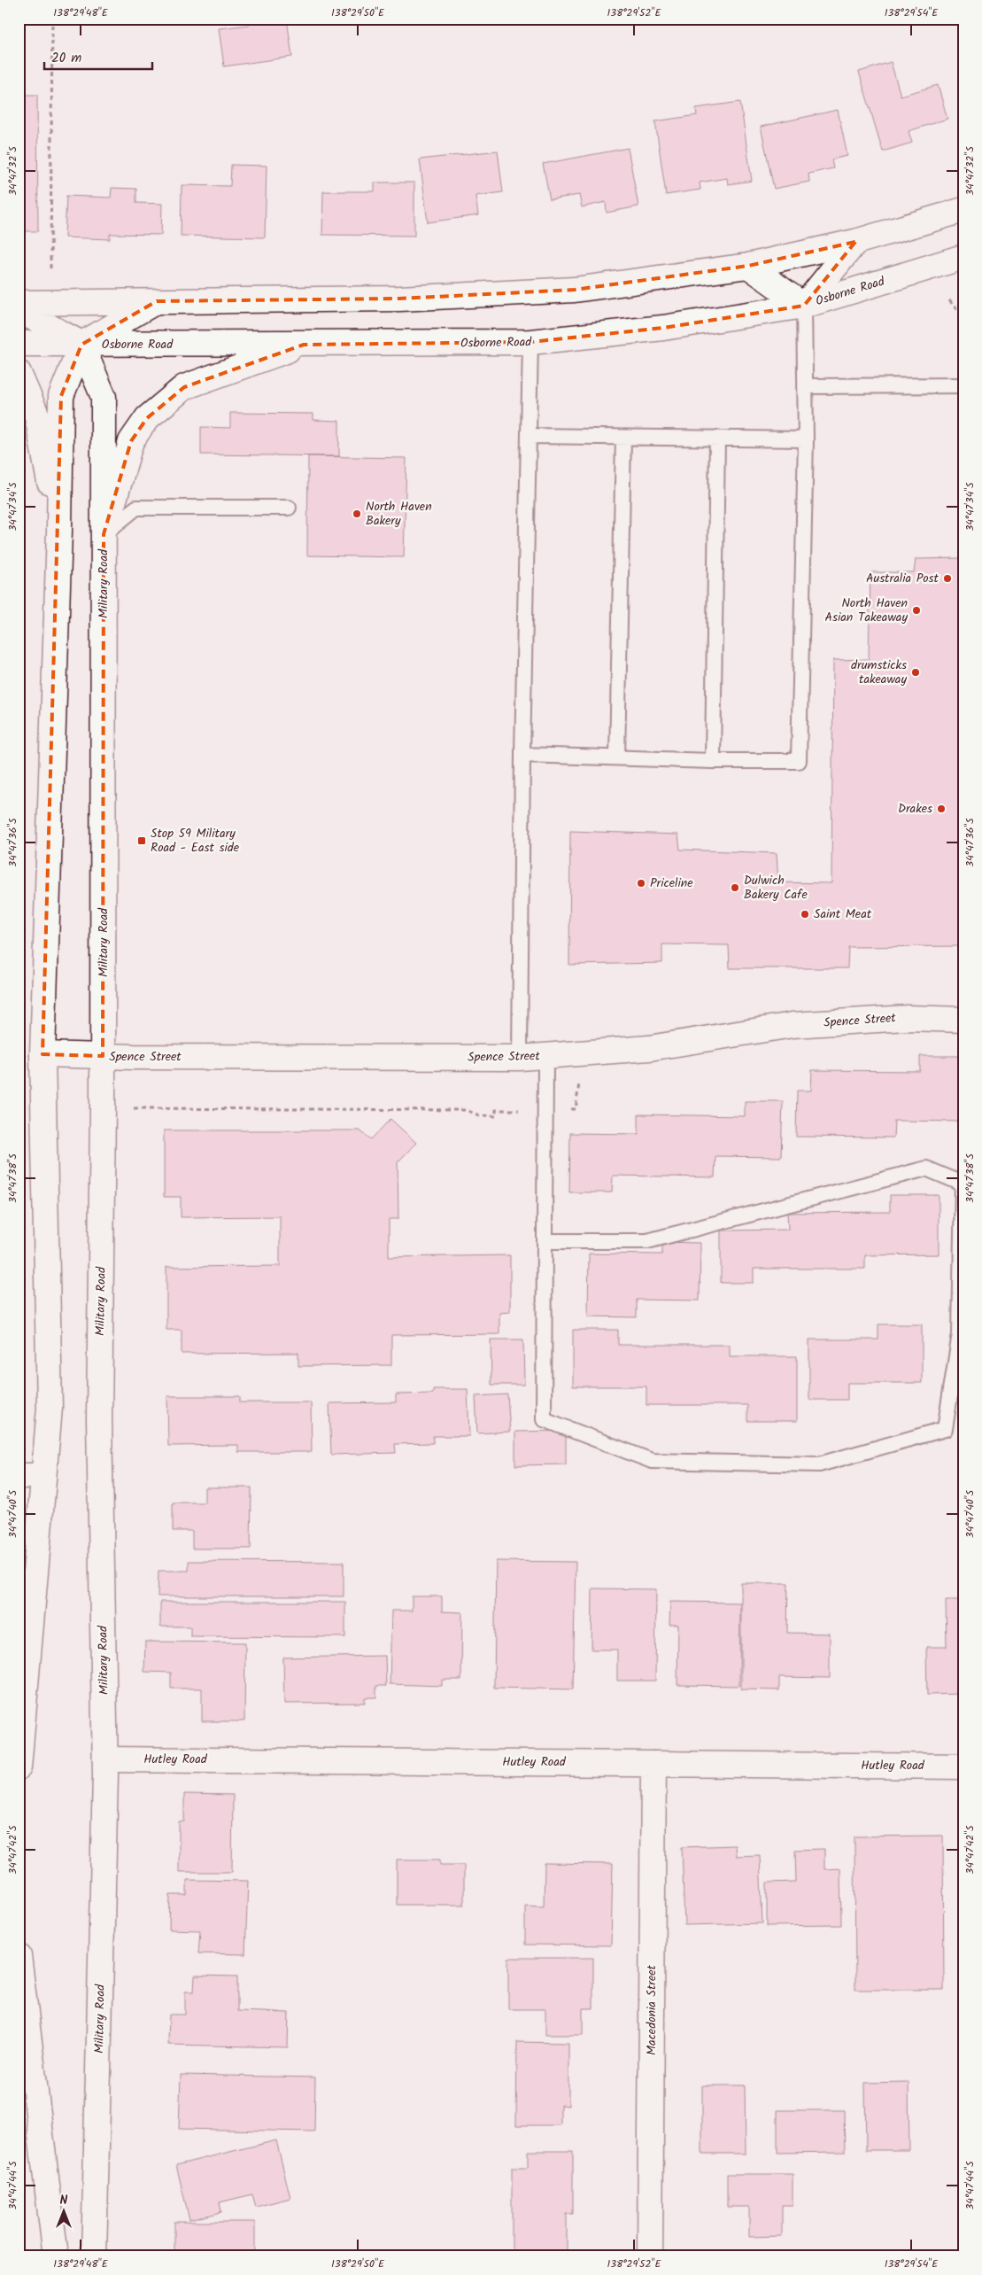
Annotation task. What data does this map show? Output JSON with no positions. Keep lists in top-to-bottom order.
{
  "streets": {
    "street": [
      "Osborne Road",
      "Military Road",
      "Spence Street",
      "Hutley Road",
      "Macedonia Street"
    ]
  },
  "crossings": [
    ["Osborne Road", "Military Road"],
    ["Military Road", "Spence Street"],
    ["Military Road", "Hutley Road"],
    ["Hutley Road", "Macedonia Street"]
  ],
  "places": {
    "other": [
      "North Haven Bakery",
      "Australia Post",
      "North Haven Asian Takeaway",
      "drumsticks takeaway",
      "Drakes",
      "Priceline",
      "Dulwich Bakery Cafe",
      "Saint Meat"
    ],
    "transit": ["Stop 59 Military Road - East side"]
  },
  "scale_bar": "20 m",
  "north": "top",
  "coordinates": [
    "138°29'48\"E",
    "138°29'50\"E",
    "138°29'52\"E",
    "138°29'54\"E",
    "34°47'32\"S",
    "34°47'34\"S",
    "34°47'36\"S",
    "34°47'38\"S",
    "34°47'40\"S",
    "34°47'42\"S",
    "34°47'44\"S"
  ]
}
